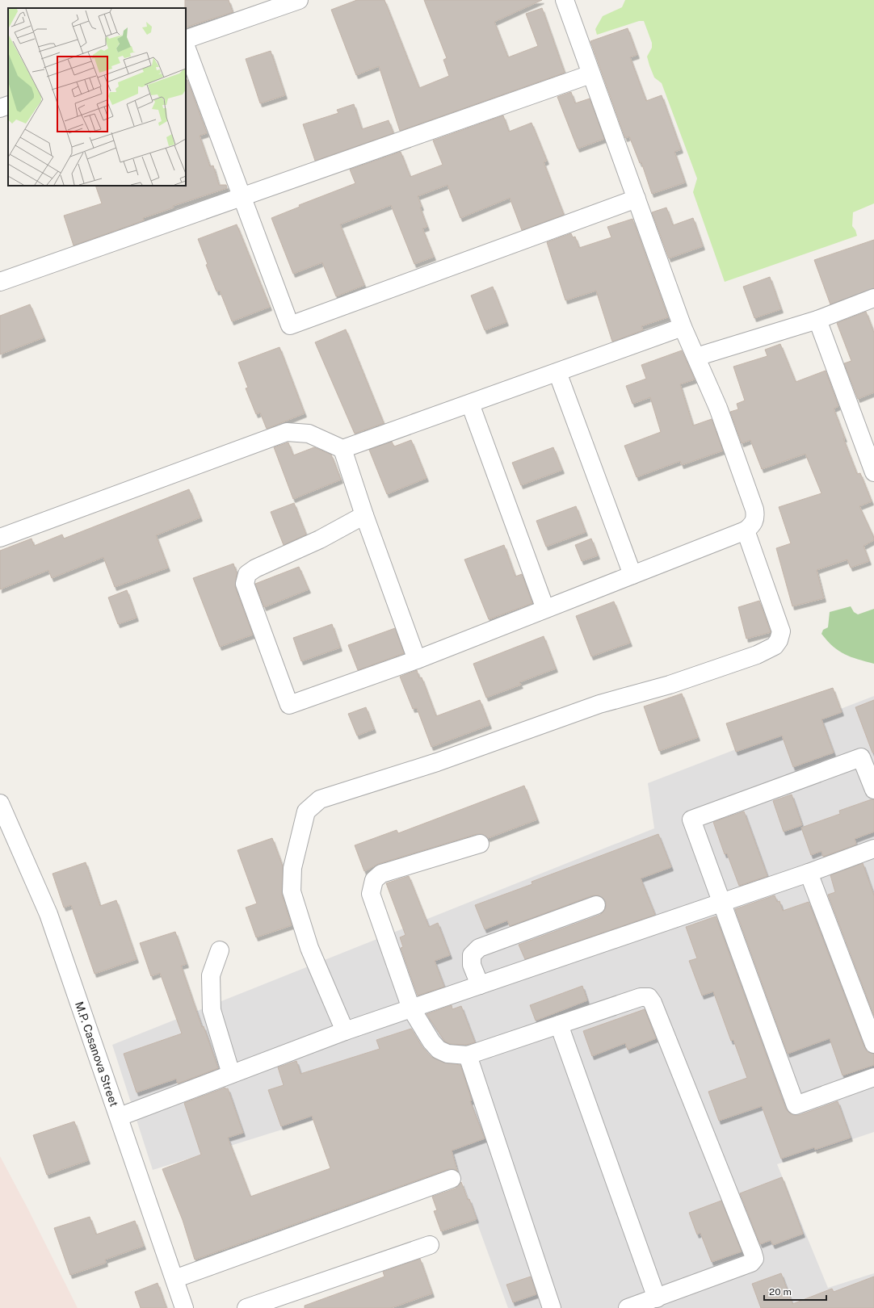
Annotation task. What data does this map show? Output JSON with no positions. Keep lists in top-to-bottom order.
{
  "streets": {
    "street": ["M.P. Casanova Street"]
  },
  "scale_bar": "20 m"
}
